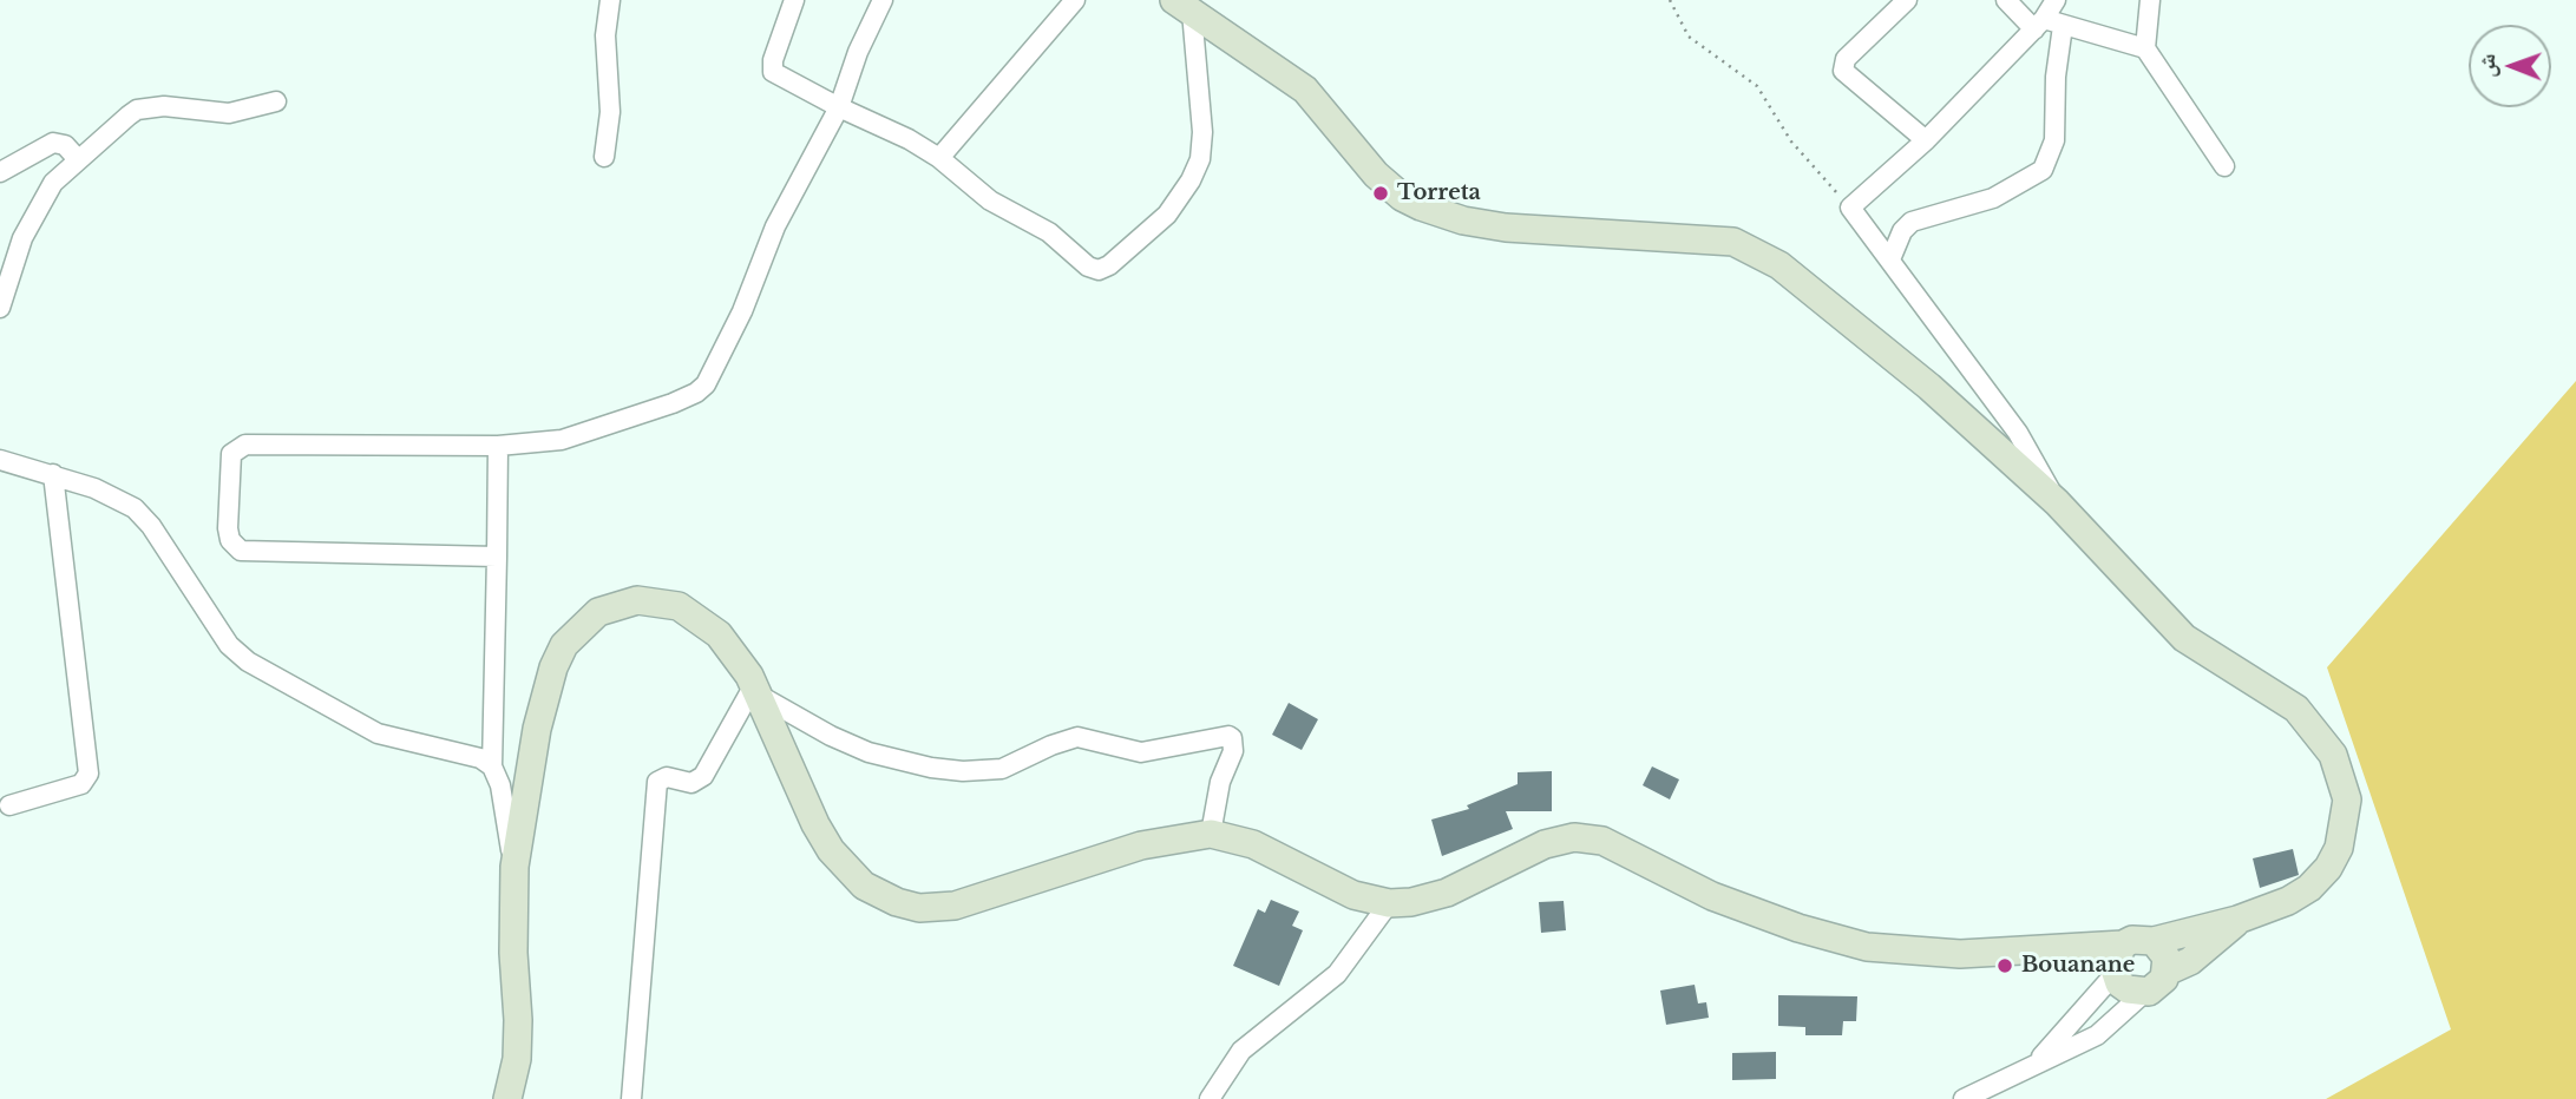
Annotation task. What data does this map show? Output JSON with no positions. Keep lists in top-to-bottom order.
{
  "places": ["Torreta", "Bouanane"],
  "north": "left"
}
